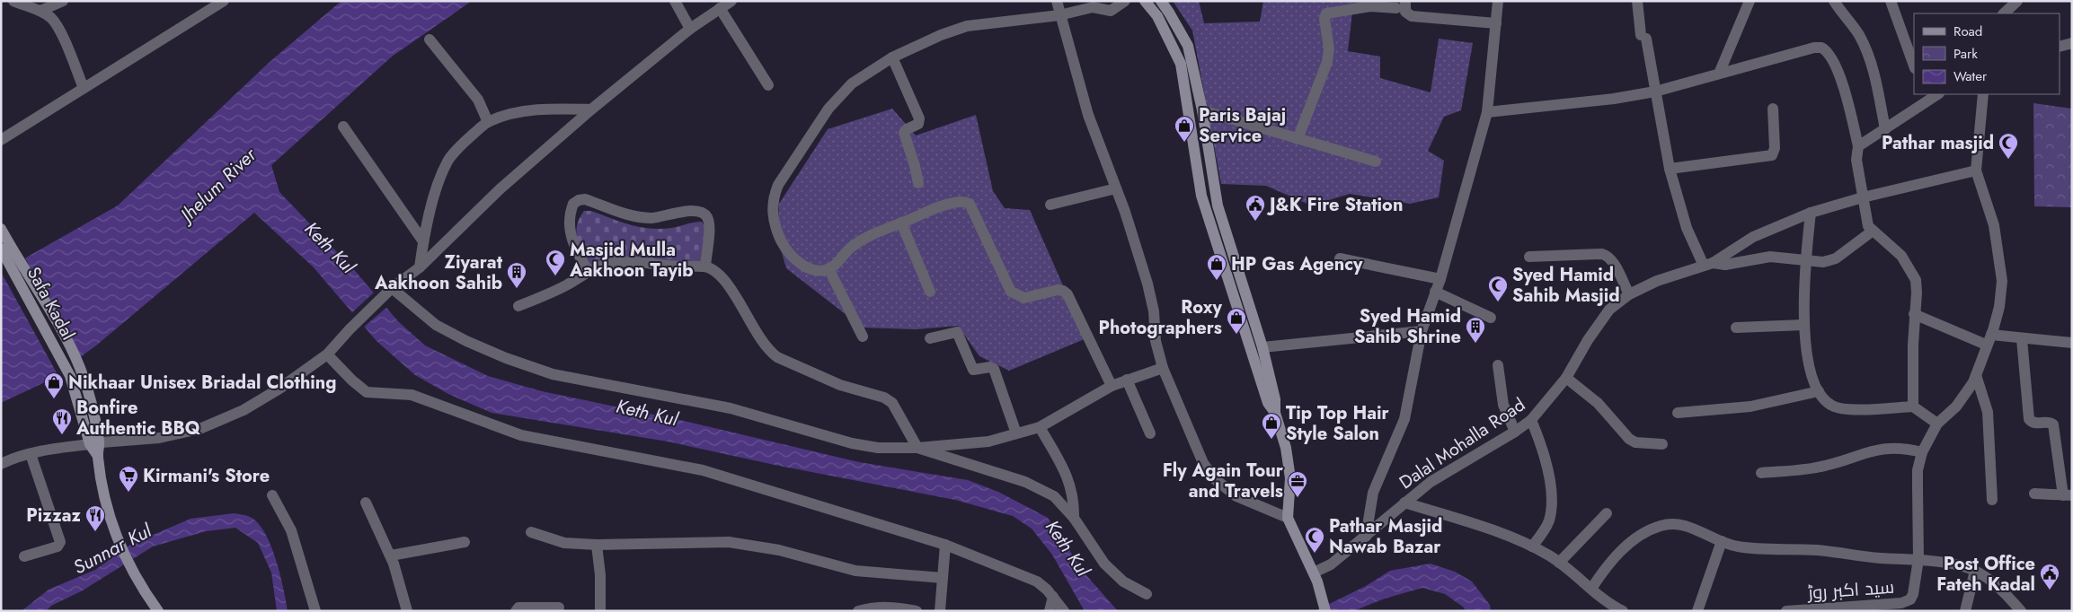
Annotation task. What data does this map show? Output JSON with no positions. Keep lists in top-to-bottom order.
{
  "streets": {
    "main road": ["Safa Kadal"],
    "street": ["Dalal Mohalla Road", "سید اکبر روڑ"]
  },
  "water": ["Jhelum River", "Keth Kul", "Sunnar Kul"],
  "places": {
    "shop": [
      "Paris Bajaj Service",
      "HP Gas Agency",
      "Roxy Photographers",
      "Nikhaar Unisex Briadal Clothing",
      "Tip Top Hair Style Salon"
    ],
    "mosque": [
      "Pathar masjid",
      "Masjid Mulla Aakhoon Tayib",
      "Syed Hamid Sahib Masjid",
      "Pathar Masjid Nawab Bazar"
    ],
    "public building": ["J&K Fire Station", "Post Office Fateh Kadal"],
    "building": ["Ziyarat Aakhoon Sahib", "Syed Hamid Sahib Shrine"],
    "restaurant": ["Bonfire Authentic BBQ", "Pizzaz"],
    "supermarket": ["Kirmani's Store"],
    "office": ["Fly Again Tour and Travels"]
  },
  "legend": ["Road", "Park", "Water"]
}
